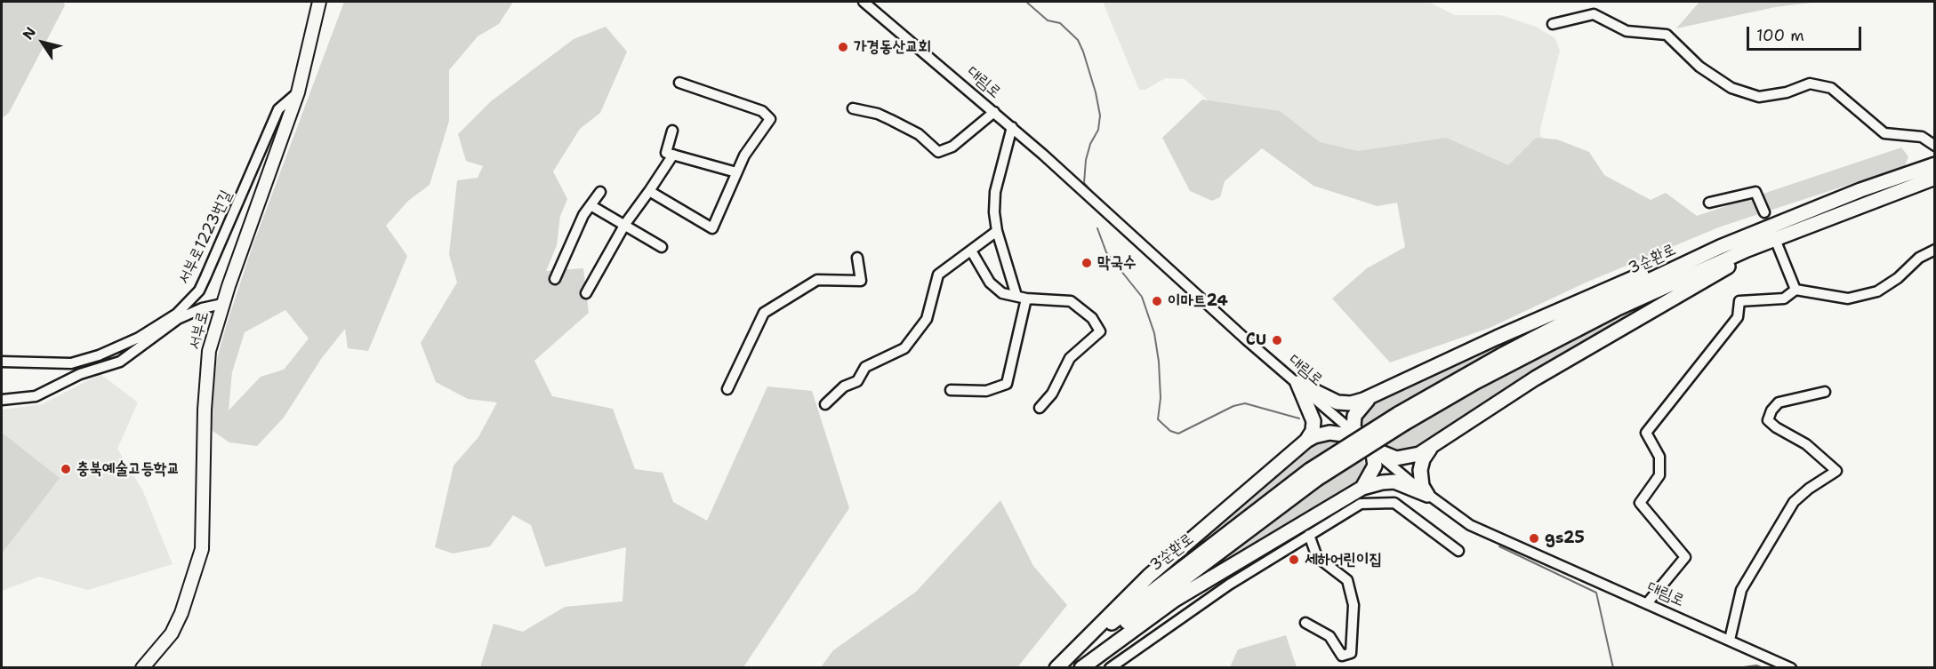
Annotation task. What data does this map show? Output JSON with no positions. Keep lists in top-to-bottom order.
{
  "streets": {
    "highway": ["3순환로"],
    "main road": ["서부로"],
    "street": ["대림로", "서부로1223번길"]
  },
  "crossings": [
    ["서부로1223번길", "서부로"]
  ],
  "places": [
    "가경동산교회",
    "막국수",
    "이마트24",
    "CU",
    "충북예술고등학교",
    "gs25",
    "세하어린이집"
  ],
  "scale_bar": "100 m",
  "north": "top left"
}
